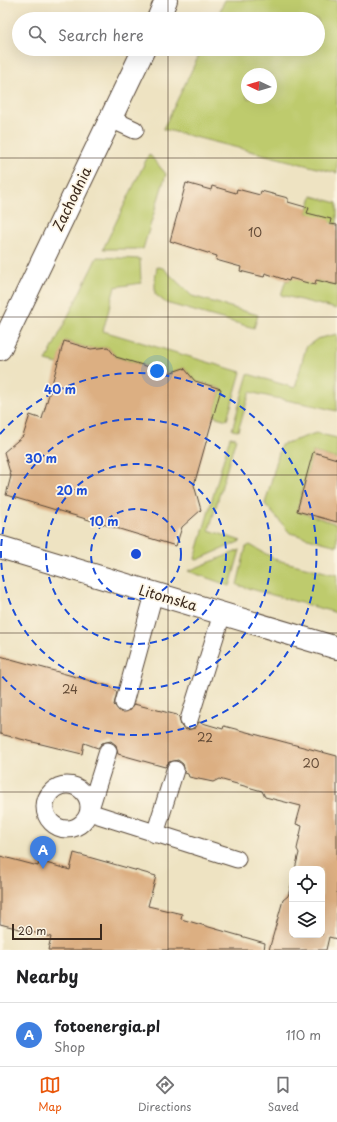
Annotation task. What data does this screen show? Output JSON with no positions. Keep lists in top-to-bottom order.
{
  "streets": {
    "street": ["Zachodnia", "Litomska"]
  },
  "house_numbers": [
    "10",
    "24",
    "22",
    "20"
  ],
  "scale_bar": "20 m",
  "north": "left",
  "page": {
    "search": "Search here",
    "pins": "A",
    "scale": "20 m",
    "heading": "Nearby",
    "list": [
      {
        "mark": "A",
        "name": "fotoenergia.pl",
        "note": "Shop",
        "value": "110 m"
      }
    ],
    "nav": ["Map", "Directions", "Saved"]
  },
  "rings": [
    "40 m",
    "30 m",
    "20 m",
    "10 m"
  ]
}
